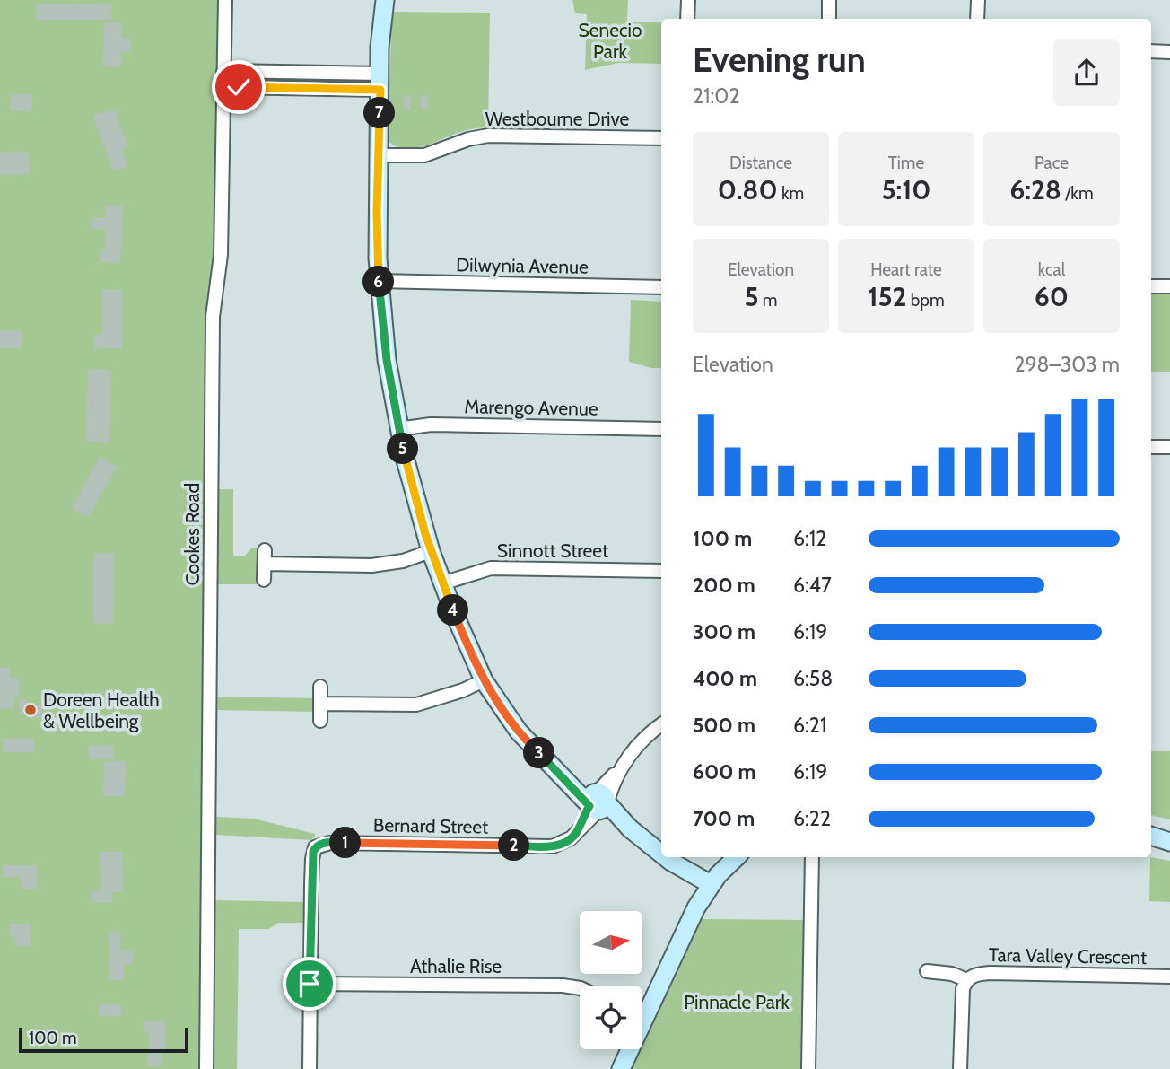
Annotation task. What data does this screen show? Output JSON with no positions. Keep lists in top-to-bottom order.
{
  "streets": {
    "street": [
      "Westbourne Drive",
      "Dilwynia Avenue",
      "Marengo Avenue",
      "Cookes Road",
      "Sinnott Street",
      "Bernard Street",
      "Tara Valley Crescent",
      "Athalie Rise"
    ]
  },
  "crossings": [
    ["Bernard Street", "Athalie Rise"]
  ],
  "parks": ["Senecio Park", "Pinnacle Park"],
  "places": ["Doreen Health & Wellbeing"],
  "scale_bar": "100 m",
  "north": "right",
  "page": {
    "heading": ["Evening run", "21:02"],
    "pins": [
      "7",
      "6",
      "5",
      "4",
      "3",
      "1",
      "2"
    ],
    "stats": [
      ["Distance", "0.80 km"],
      ["Time", "5:10"],
      ["Pace", "6:28 /km"],
      ["Elevation", "5 m"],
      ["Heart rate", "152 bpm"],
      ["kcal", "60"]
    ],
    "chart": ["Elevation", "298–303 m"],
    "list": [
      {
        "name": "100 m",
        "note": "6:12"
      },
      {
        "name": "200 m",
        "note": "6:47"
      },
      {
        "name": "300 m",
        "note": "6:19"
      },
      {
        "name": "400 m",
        "note": "6:58"
      },
      {
        "name": "500 m",
        "note": "6:21"
      },
      {
        "name": "600 m",
        "note": "6:19"
      },
      {
        "name": "700 m",
        "note": "6:22"
      }
    ],
    "scale": "100 m"
  }
}
